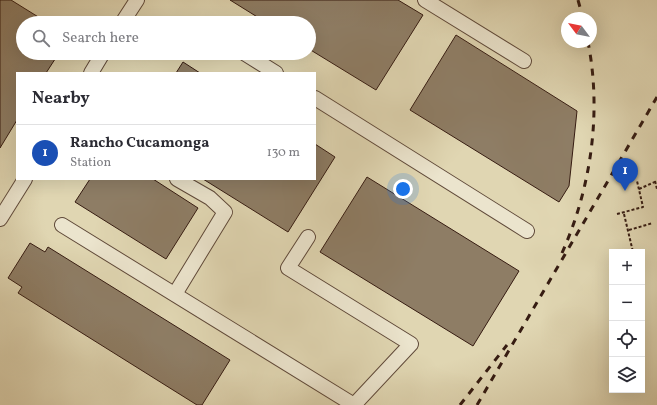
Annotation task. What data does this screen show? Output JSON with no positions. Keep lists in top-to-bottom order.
{
  "north": "top left",
  "page": {
    "search": "Search here",
    "heading": "Nearby",
    "list": [
      {
        "mark": "1",
        "name": "Rancho Cucamonga",
        "note": "Station",
        "value": "130 m"
      }
    ],
    "pins": "1",
    "map_buttons": ["+", "−"]
  }
}
